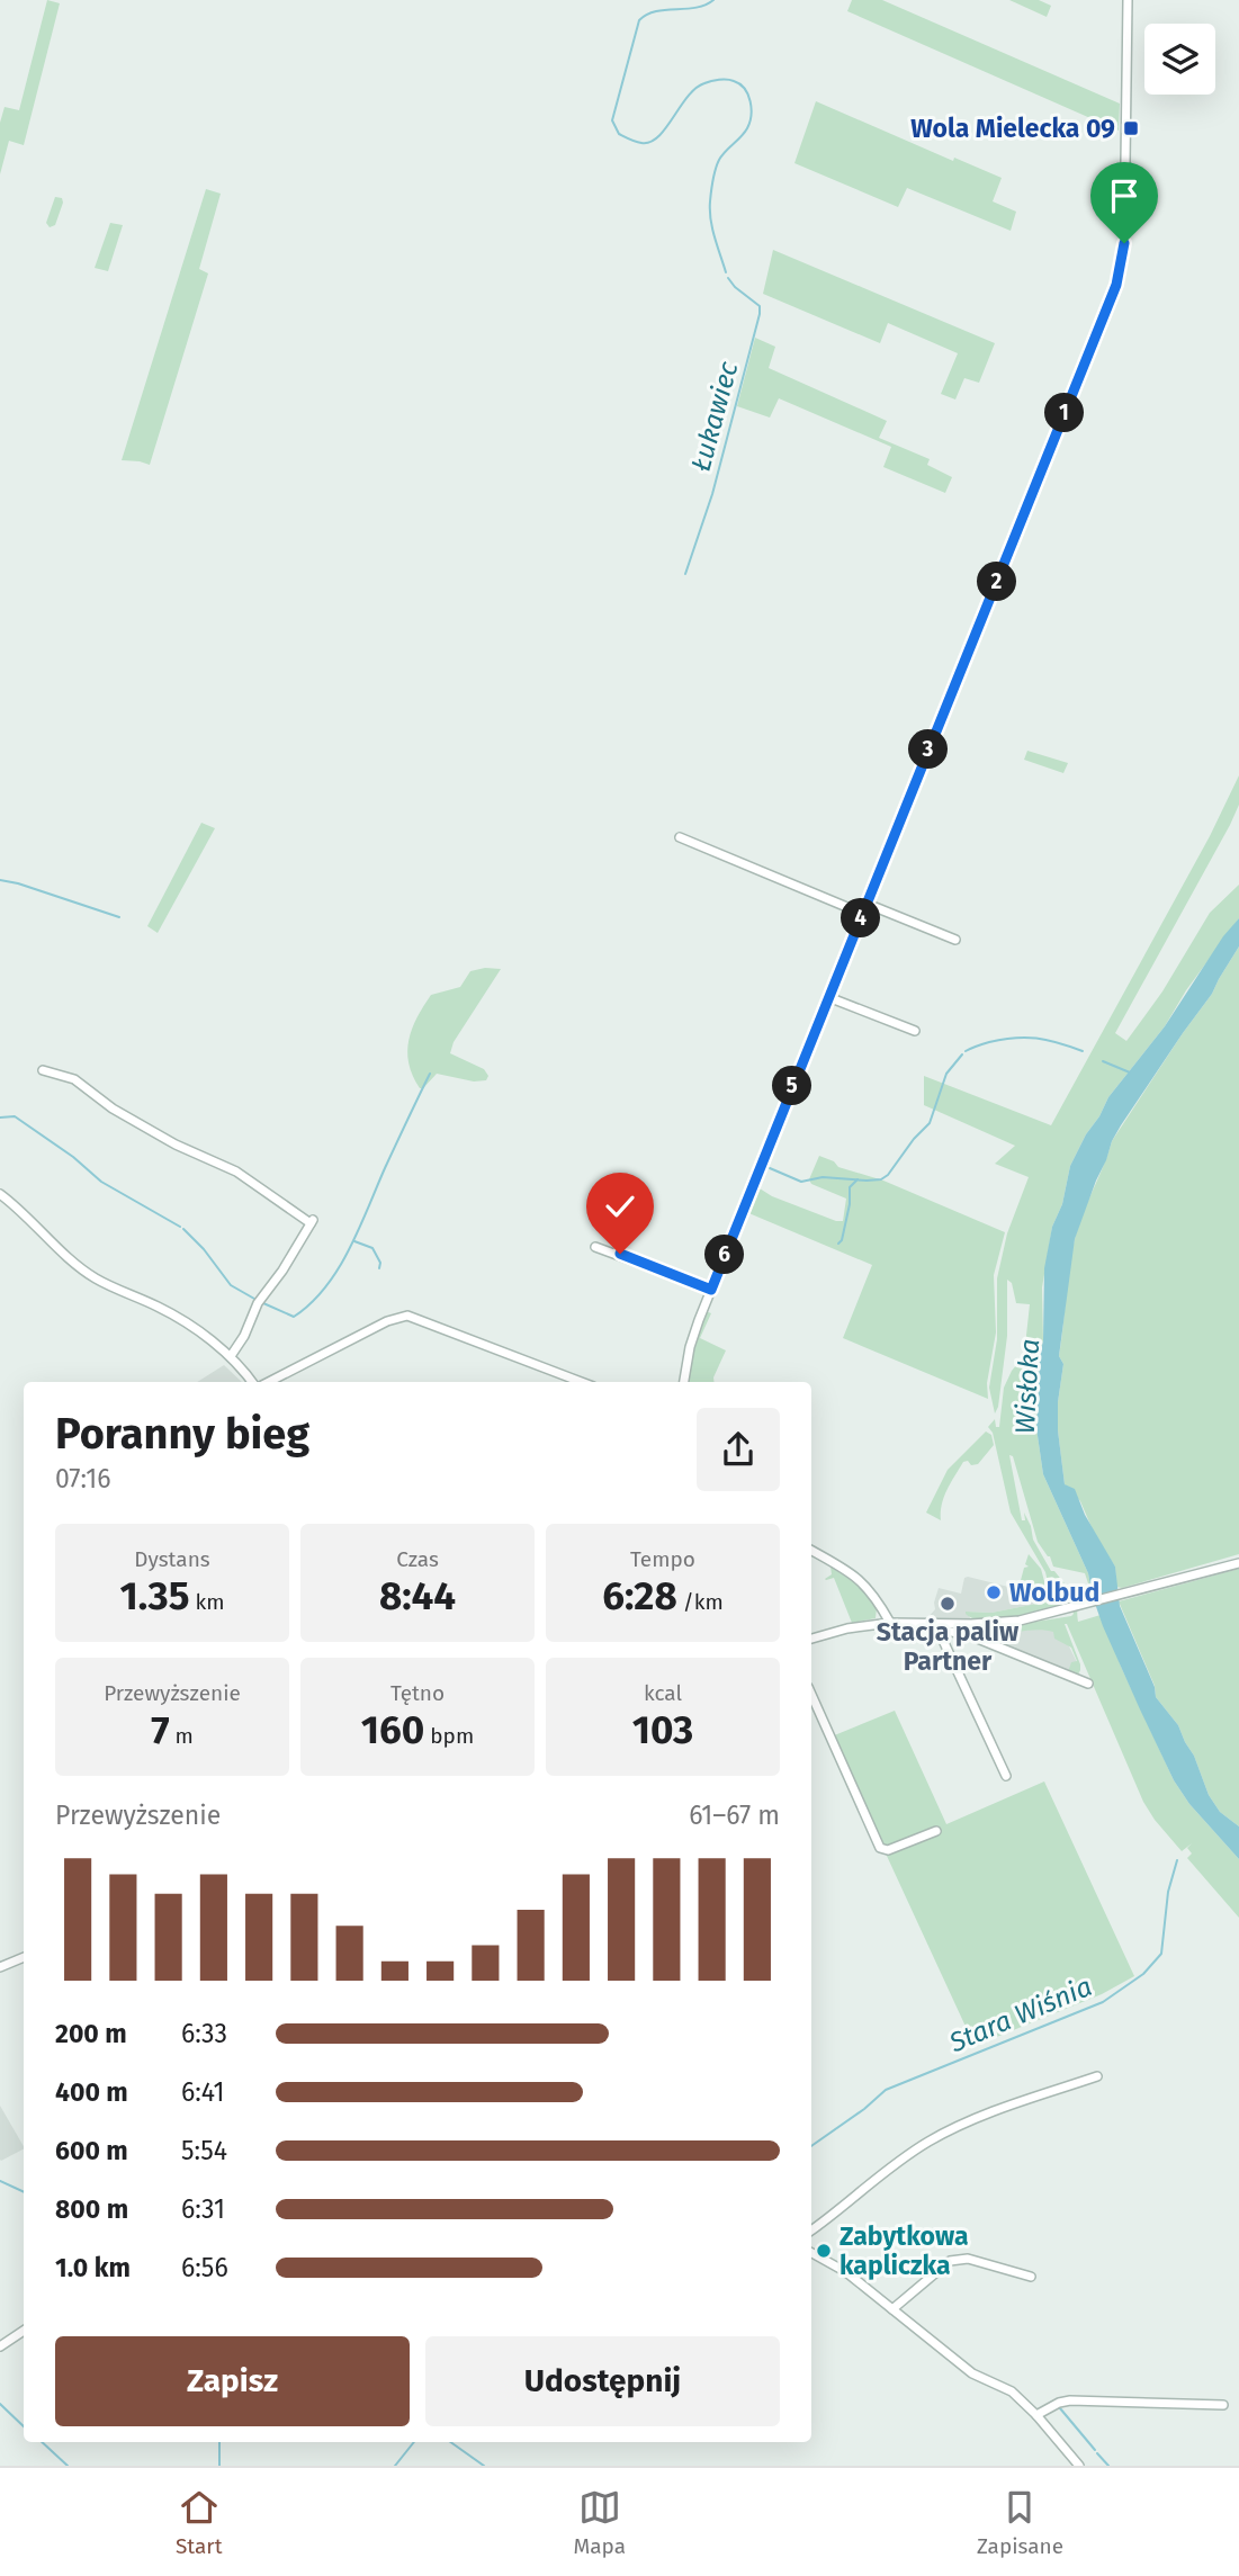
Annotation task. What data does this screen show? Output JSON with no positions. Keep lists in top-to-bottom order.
{
  "water": ["Łukawiec", "Wisłoka", "Stara Wiśnia"],
  "places": {
    "transit": ["Wola Mielecka 09"],
    "other": ["Wolbud", "Stacja paliw Partner", "Zabytkowa kapliczka"]
  },
  "page": {
    "pins": [
      "1",
      "2",
      "3",
      "4",
      "5",
      "6"
    ],
    "heading": ["Poranny bieg", "07:16"],
    "stats": [
      ["Dystans", "1.35 km"],
      ["Czas", "8:44"],
      ["Tempo", "6:28 /km"],
      ["Przewyższenie", "7 m"],
      ["Tętno", "160 bpm"],
      ["kcal", "103"]
    ],
    "chart": ["Przewyższenie", "61–67 m"],
    "list": [
      {
        "name": "200 m",
        "note": "6:33"
      },
      {
        "name": "400 m",
        "note": "6:41"
      },
      {
        "name": "600 m",
        "note": "5:54"
      },
      {
        "name": "800 m",
        "note": "6:31"
      },
      {
        "name": "1.0 km",
        "note": "6:56"
      }
    ],
    "buttons": ["Zapisz", "Udostępnij"],
    "tabs": ["Start", "Mapa", "Zapisane"]
  }
}
